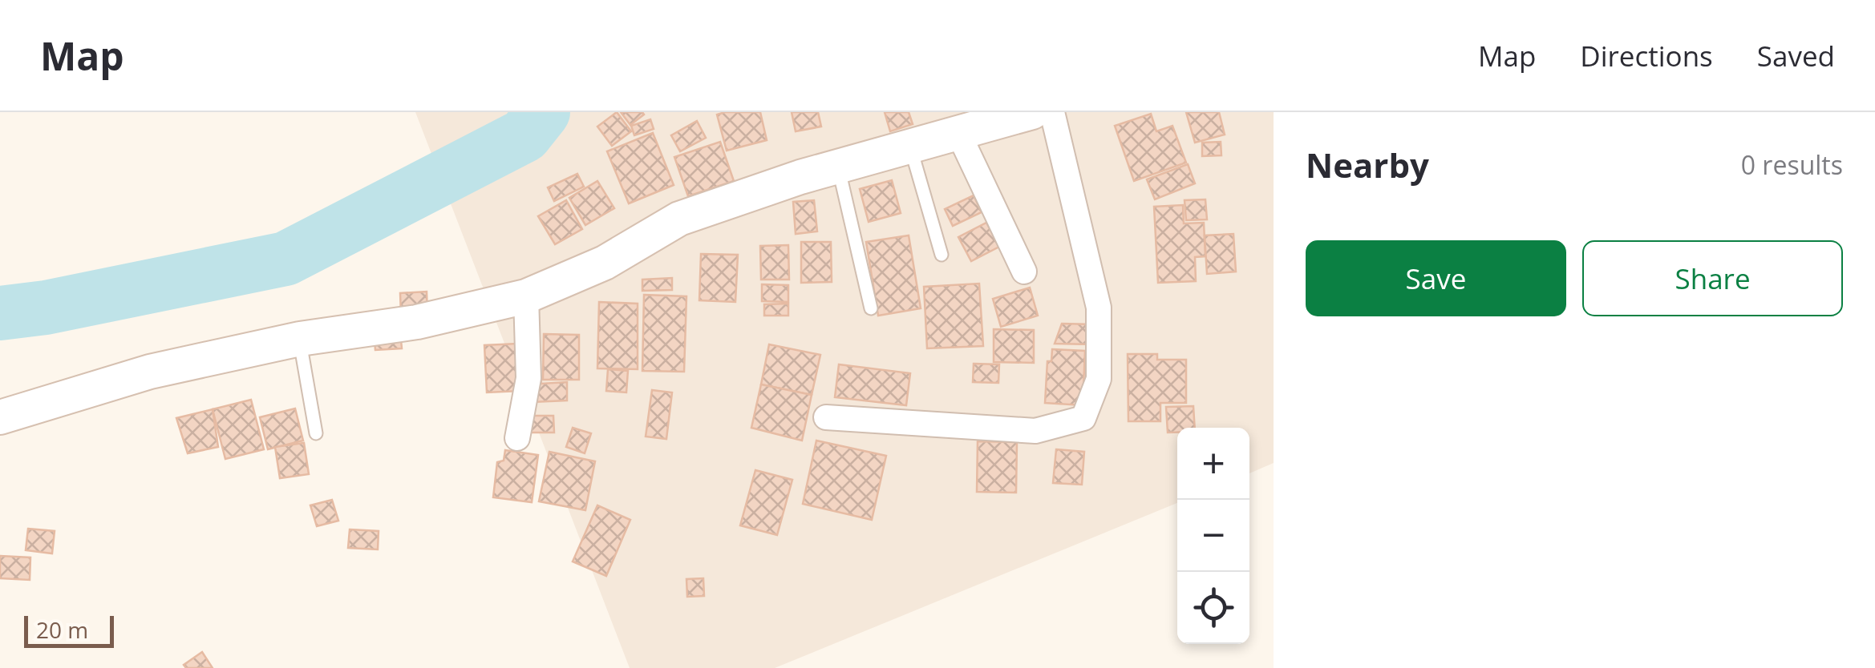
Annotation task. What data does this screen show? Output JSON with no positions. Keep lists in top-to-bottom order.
{
  "scale_bar": "20 m",
  "page": {
    "header": "Map",
    "nav": ["Map", "Directions", "Saved"],
    "heading": ["Nearby", "0 results"],
    "buttons": ["Save", "Share"],
    "map_buttons": ["+", "−"],
    "scale": "20 m"
  }
}
